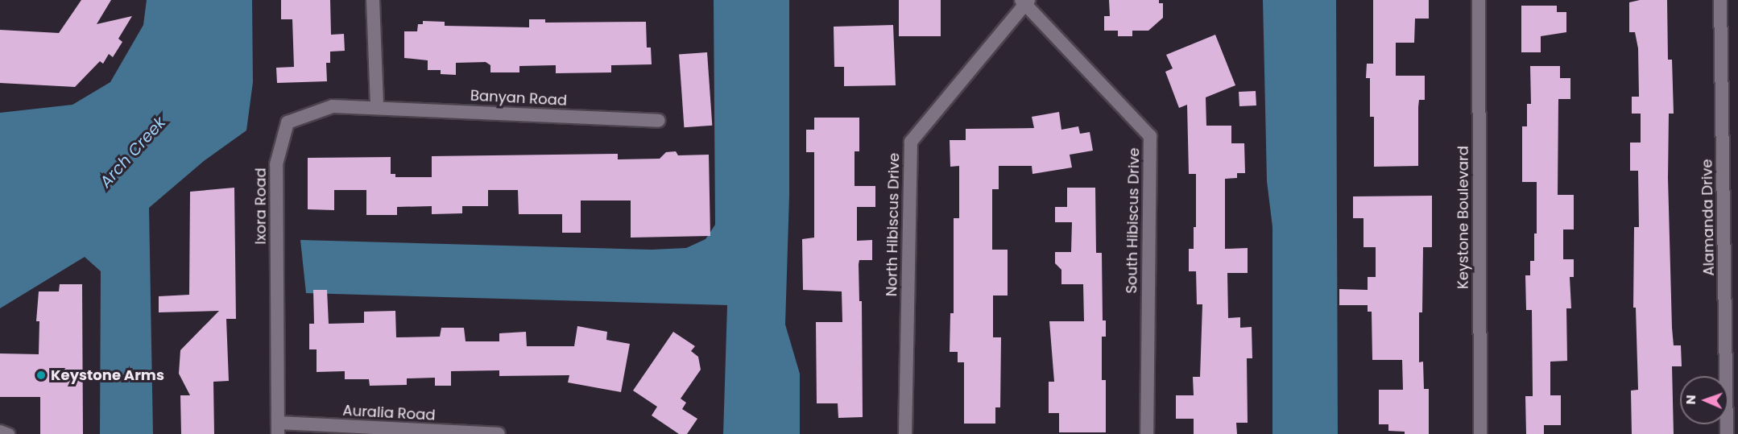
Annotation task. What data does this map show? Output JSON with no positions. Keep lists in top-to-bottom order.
{
  "streets": {
    "street": [
      "Banyan Road",
      "Ixora Road",
      "Keystone Boulevard",
      "Alamanda Drive",
      "South Hibiscus Drive",
      "North Hibiscus Drive",
      "Auralia Road"
    ]
  },
  "crossings": [
    ["Banyan Road", "Ixora Road"],
    ["Ixora Road", "Auralia Road"],
    ["South Hibiscus Drive", "North Hibiscus Drive"]
  ],
  "water": ["Arch Creek"],
  "places": ["Keystone Arms"],
  "north": "left"
}
